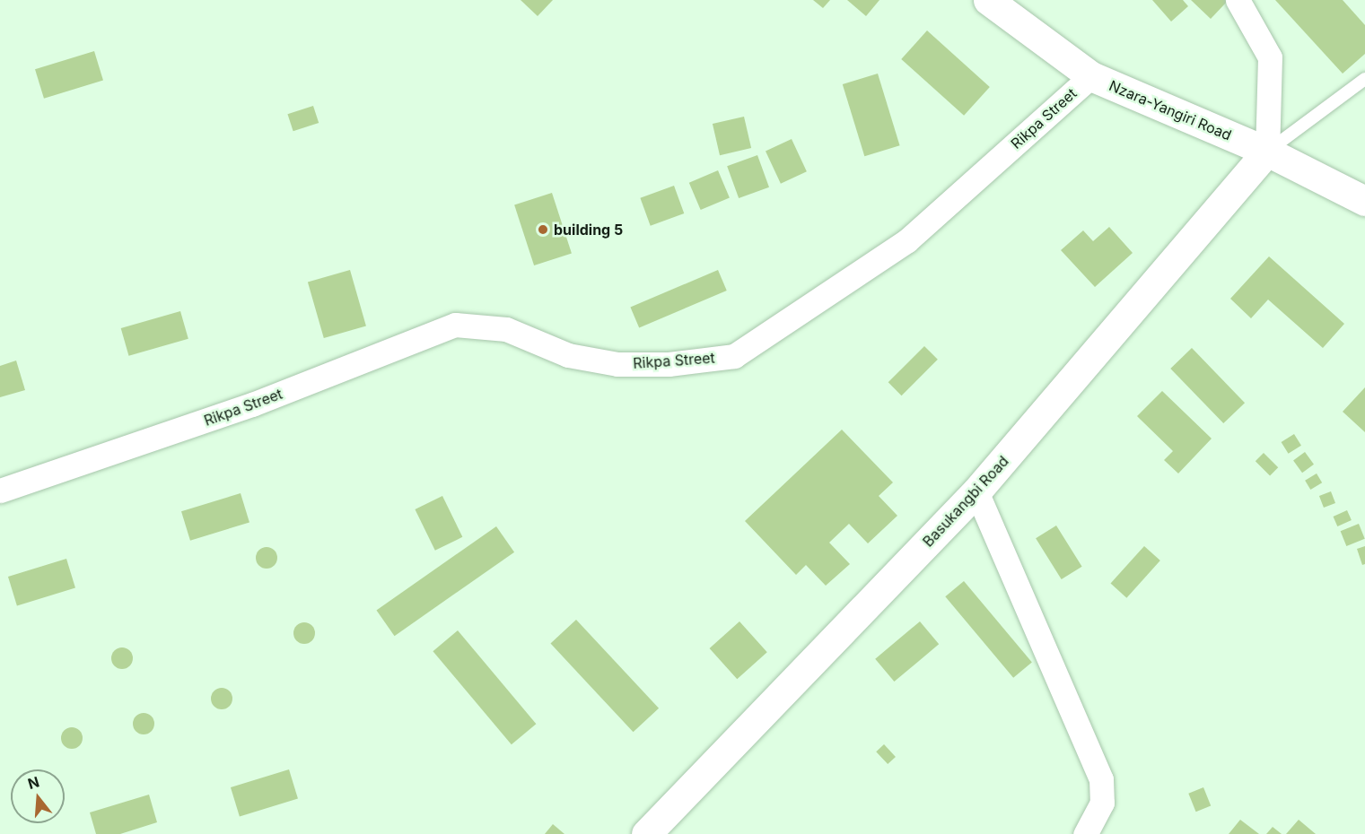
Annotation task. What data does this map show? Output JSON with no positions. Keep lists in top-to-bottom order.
{
  "streets": {
    "street": ["Nzara-Yangiri Road", "Rikpa Street", "Basukangbi Road"]
  },
  "crossings": [
    ["Nzara-Yangiri Road", "Rikpa Street"],
    ["Nzara-Yangiri Road", "Basukangbi Road"]
  ],
  "places": ["building 5"],
  "north": "top"
}
